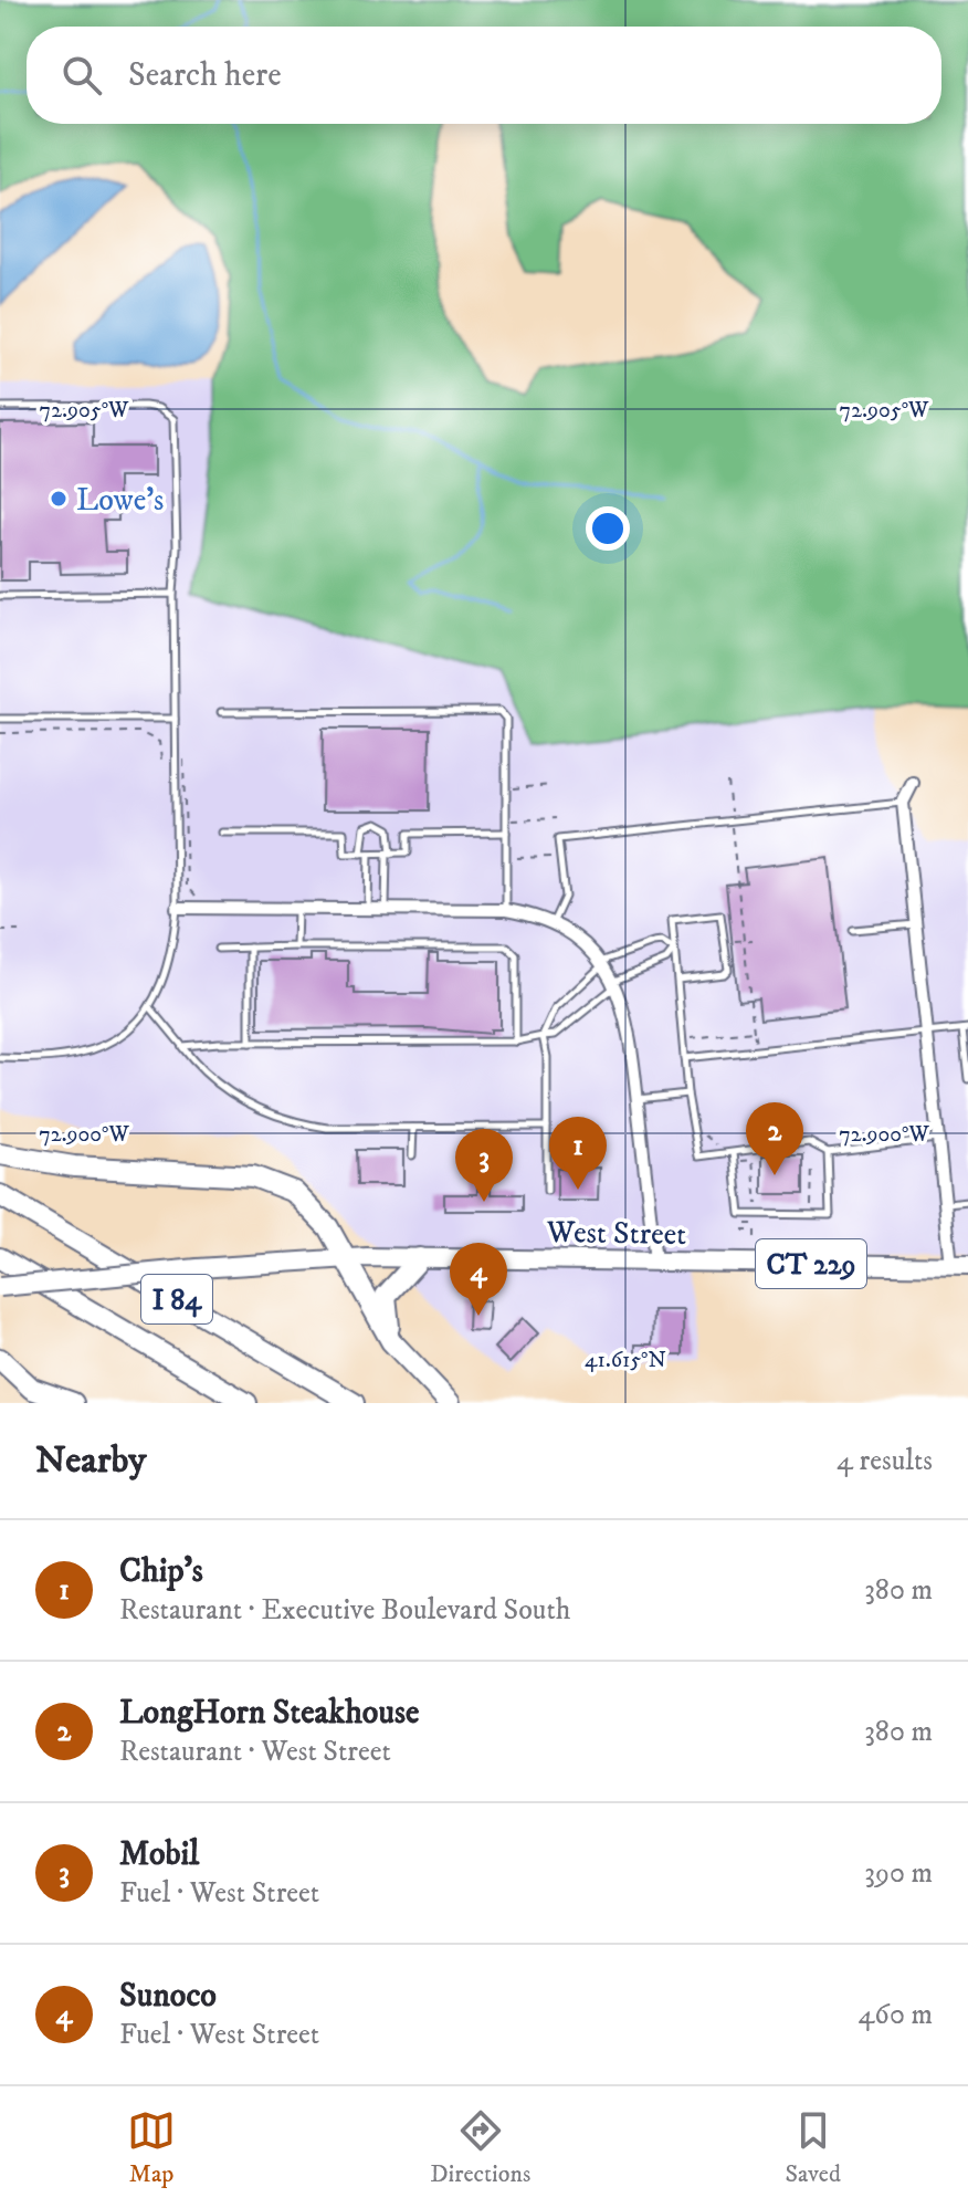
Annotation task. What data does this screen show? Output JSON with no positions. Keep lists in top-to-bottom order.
{
  "streets": {
    "highway": ["I 84"],
    "main road": ["West Street", "CT 229"]
  },
  "places": ["Lowe's"],
  "page": {
    "search": "Search here",
    "pins": [
      "2",
      "1",
      "3",
      "4"
    ],
    "heading": ["Nearby", "4 results"],
    "list": [
      {
        "mark": "1",
        "name": "Chip's",
        "note": "Restaurant · Executive Boulevard South",
        "value": "380 m"
      },
      {
        "mark": "2",
        "name": "LongHorn Steakhouse",
        "note": "Restaurant · West Street",
        "value": "380 m"
      },
      {
        "mark": "3",
        "name": "Mobil",
        "note": "Fuel · West Street",
        "value": "390 m"
      },
      {
        "mark": "4",
        "name": "Sunoco",
        "note": "Fuel · West Street",
        "value": "460 m"
      }
    ],
    "nav": ["Map", "Directions", "Saved"]
  },
  "coordinates": ["72.905°W", "72.900°W", "41.615°N"]
}
